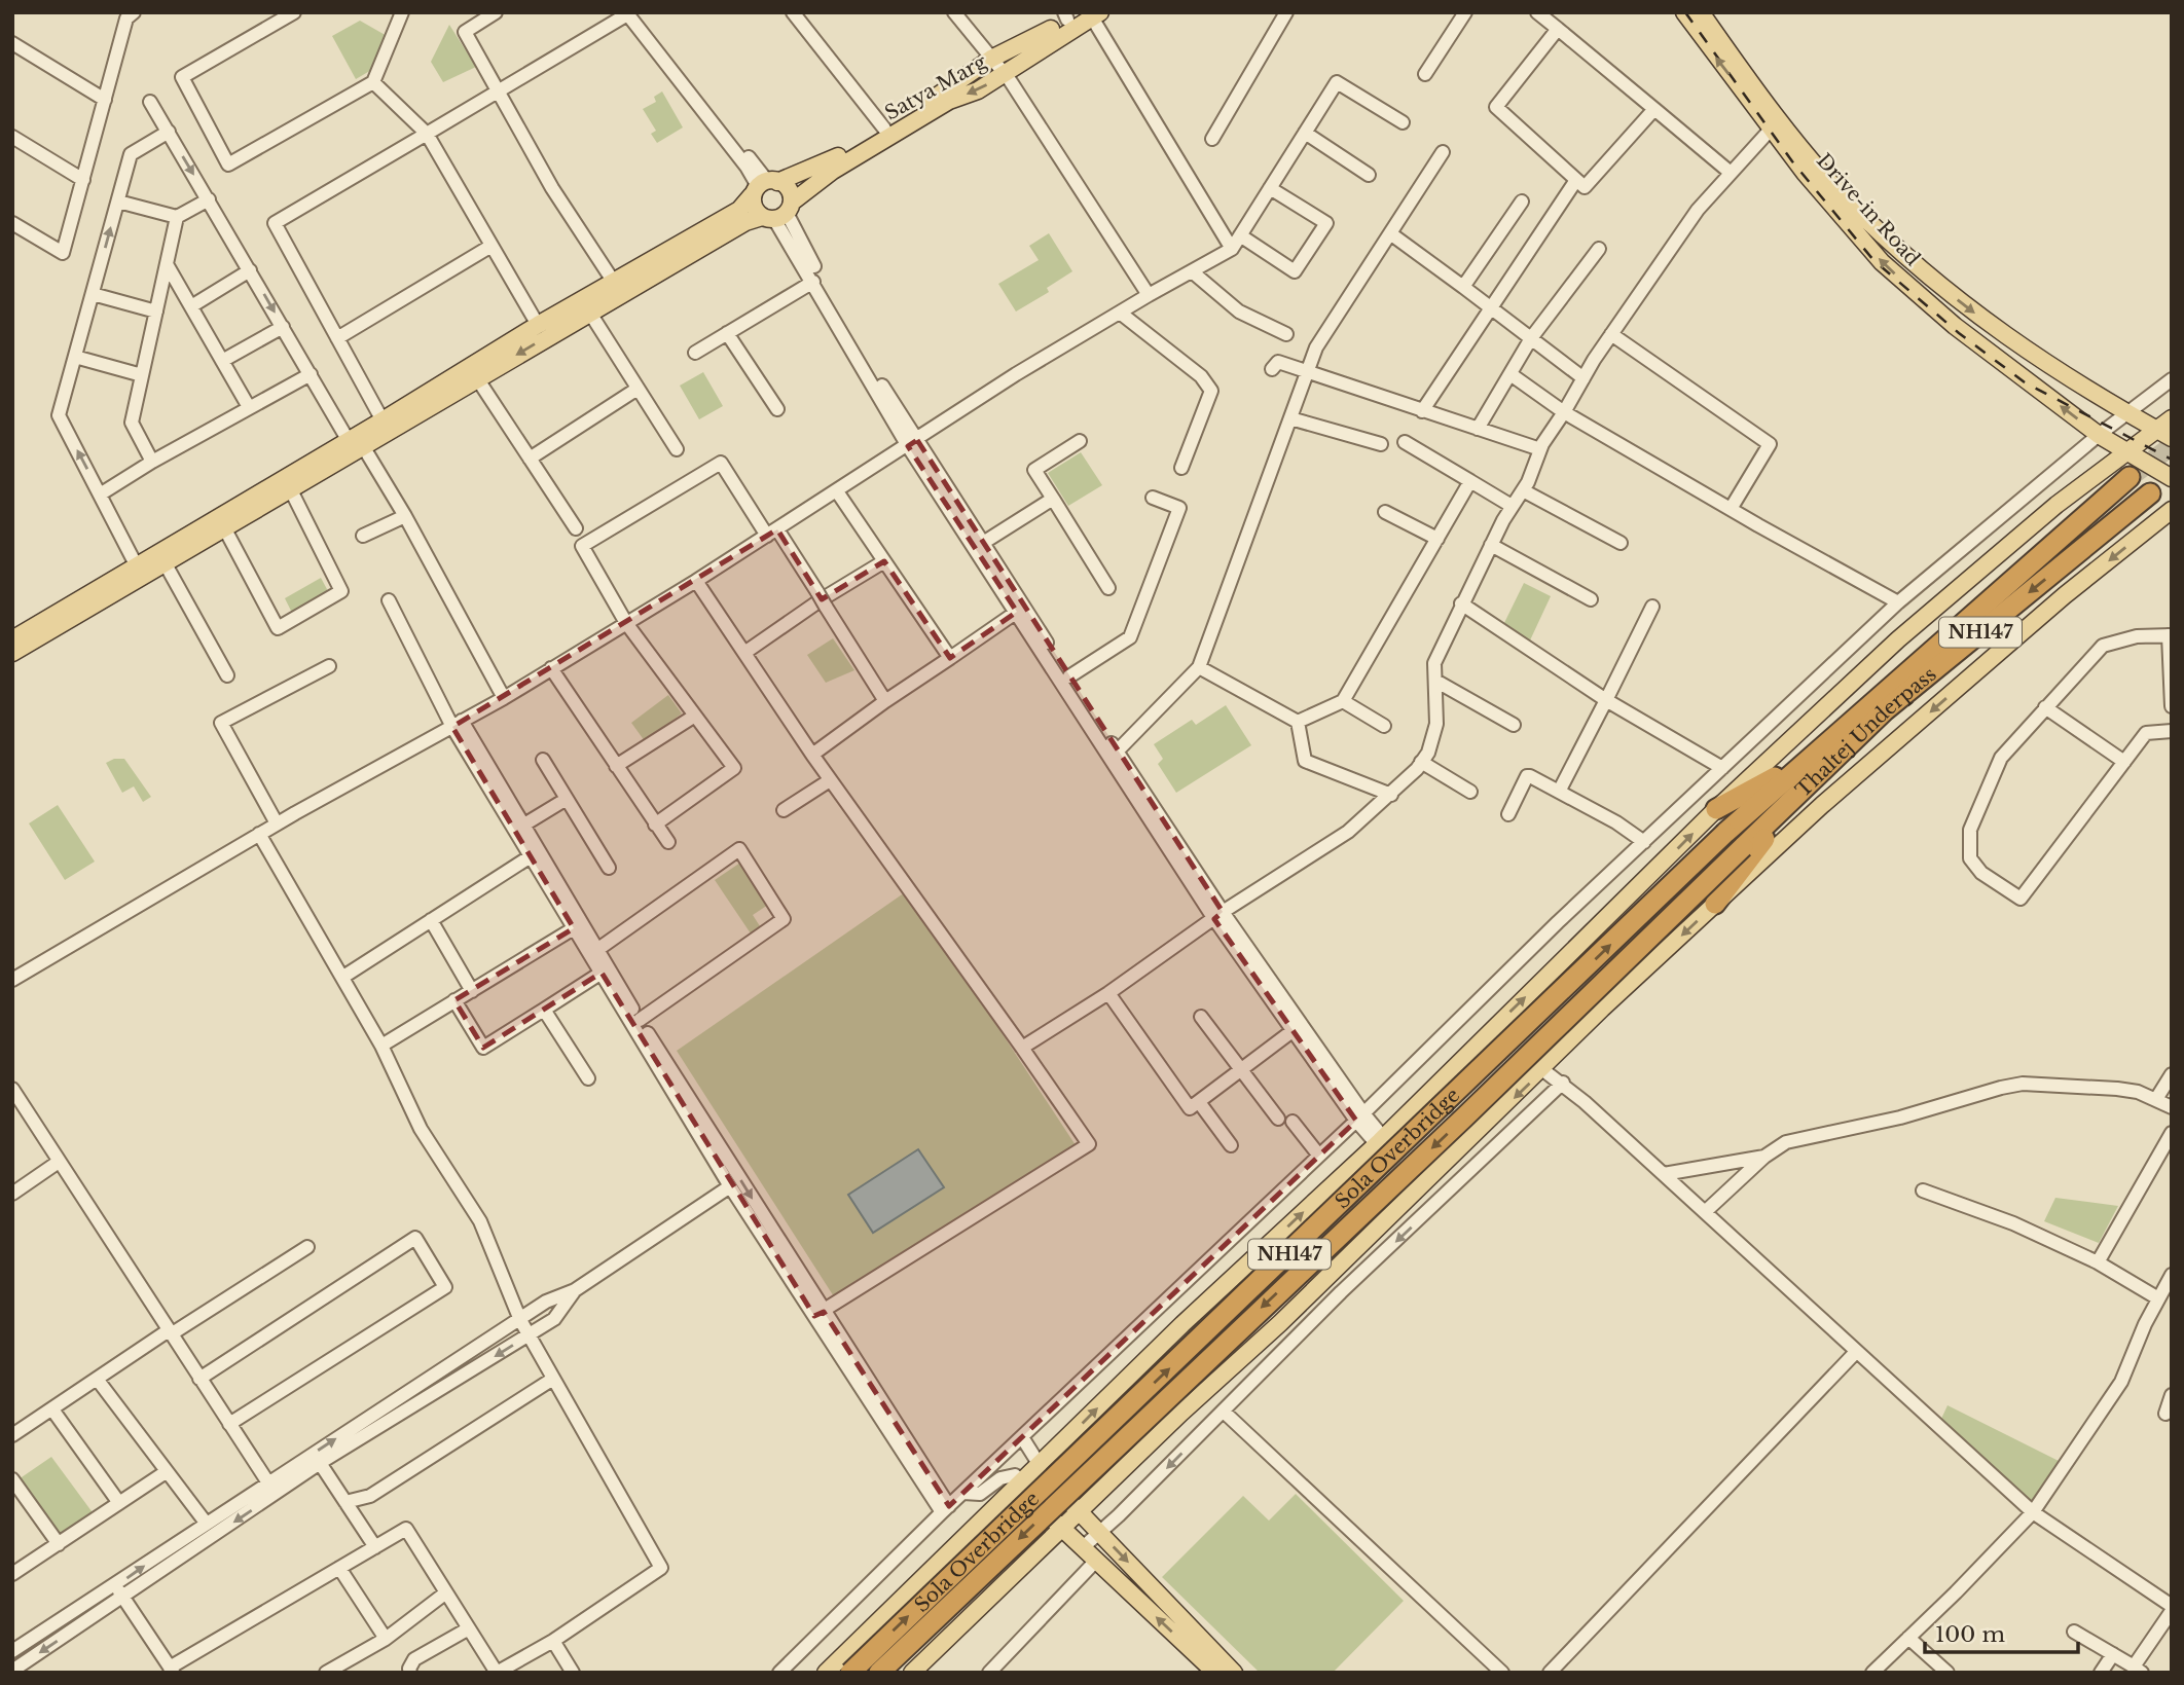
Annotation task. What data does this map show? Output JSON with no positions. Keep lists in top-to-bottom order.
{
  "streets": {
    "highway": ["NH147", "Thaltej Underpass", "Sola Overbridge"],
    "main road": ["Satya Marg", "Drive-in Road"]
  },
  "crossings": [
    ["Thaltej Underpass", "Sola Overbridge"]
  ],
  "scale_bar": "100 m"
}
